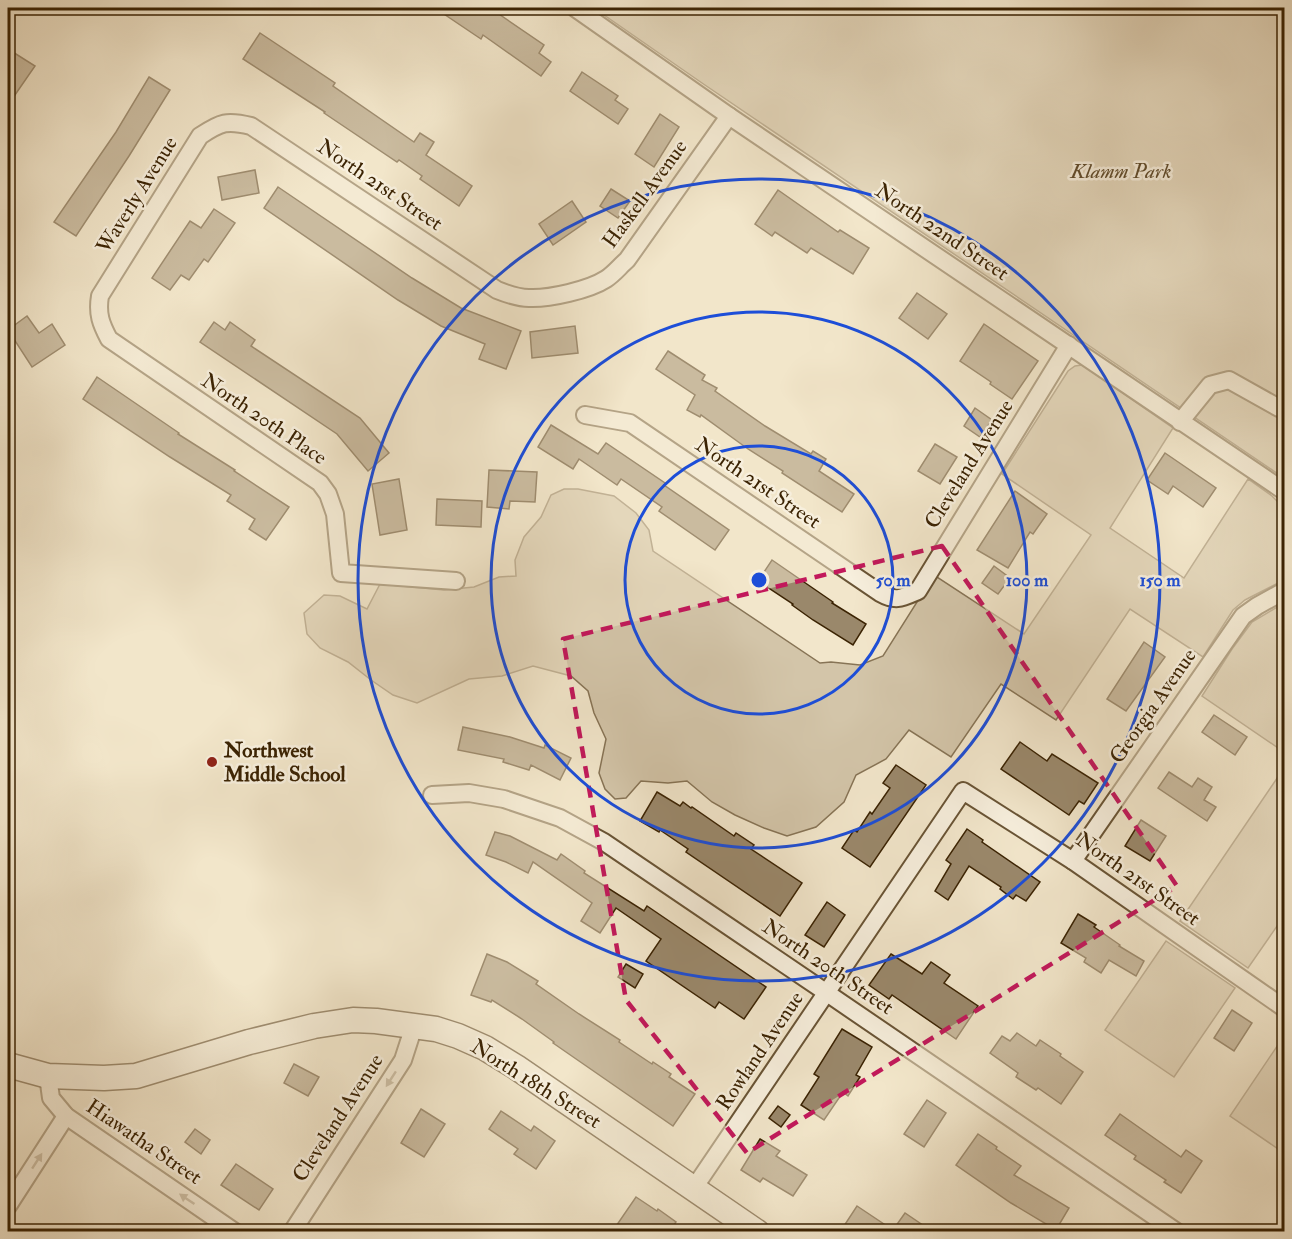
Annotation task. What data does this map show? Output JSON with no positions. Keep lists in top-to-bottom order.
{
  "streets": {
    "main road": ["North 18th Street"],
    "street": [
      "North 21st Street",
      "Haskell Avenue",
      "Waverly Avenue",
      "North 22nd Street",
      "North 20th Place",
      "Cleveland Avenue",
      "Georgia Avenue",
      "North 20th Street",
      "Rowland Avenue",
      "Hiawatha Street"
    ]
  },
  "crossings": [
    ["North 21st Street", "Haskell Avenue"],
    ["North 21st Street", "Waverly Avenue"],
    ["North 21st Street", "Cleveland Avenue"],
    ["North 21st Street", "Georgia Avenue"],
    ["North 21st Street", "Rowland Avenue"],
    ["Haskell Avenue", "North 22nd Street"],
    ["Waverly Avenue", "North 20th Place"],
    ["North 22nd Street", "Cleveland Avenue"],
    ["Cleveland Avenue", "North 18th Street"],
    ["North 20th Street", "Rowland Avenue"],
    ["Rowland Avenue", "North 18th Street"],
    ["North 18th Street", "Hiawatha Street"]
  ],
  "one_way": ["Cleveland Avenue", "Hiawatha Street"],
  "parks": ["Klamm Park"],
  "places": ["Northwest Middle School"],
  "rings": ["50 m", "100 m", "150 m"]
}
